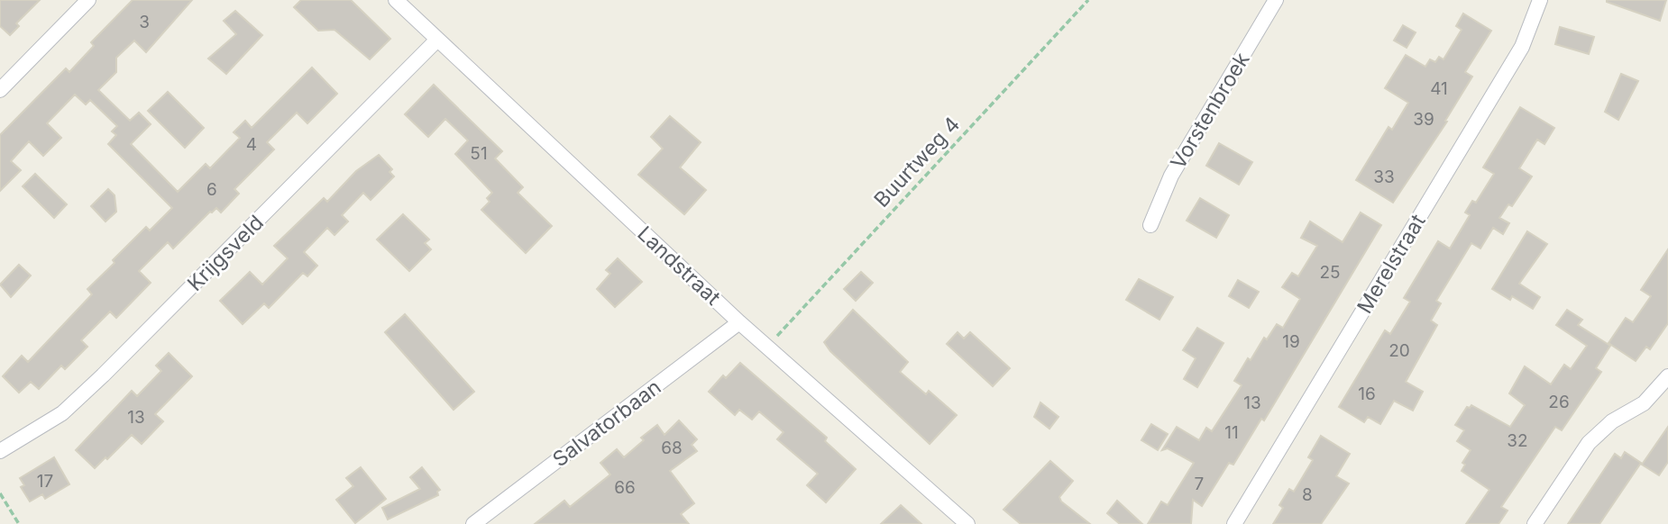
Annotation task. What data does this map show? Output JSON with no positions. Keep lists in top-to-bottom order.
{
  "streets": {
    "street": [
      "Vorstenbroek",
      "Krijgsveld",
      "Merelstraat",
      "Landstraat",
      "Salvatorbaan"
    ],
    "path": ["Buurtweg 4"]
  },
  "crossings": [
    ["Buurtweg 4", "Landstraat"],
    ["Krijgsveld", "Landstraat"],
    ["Landstraat", "Salvatorbaan"]
  ],
  "house_numbers": [
    "3",
    "41",
    "39",
    "4",
    "51",
    "33",
    "6",
    "25",
    "19",
    "20",
    "16",
    "26",
    "13",
    "13",
    "11",
    "32",
    "68",
    "17",
    "7",
    "66",
    "8"
  ]
}
